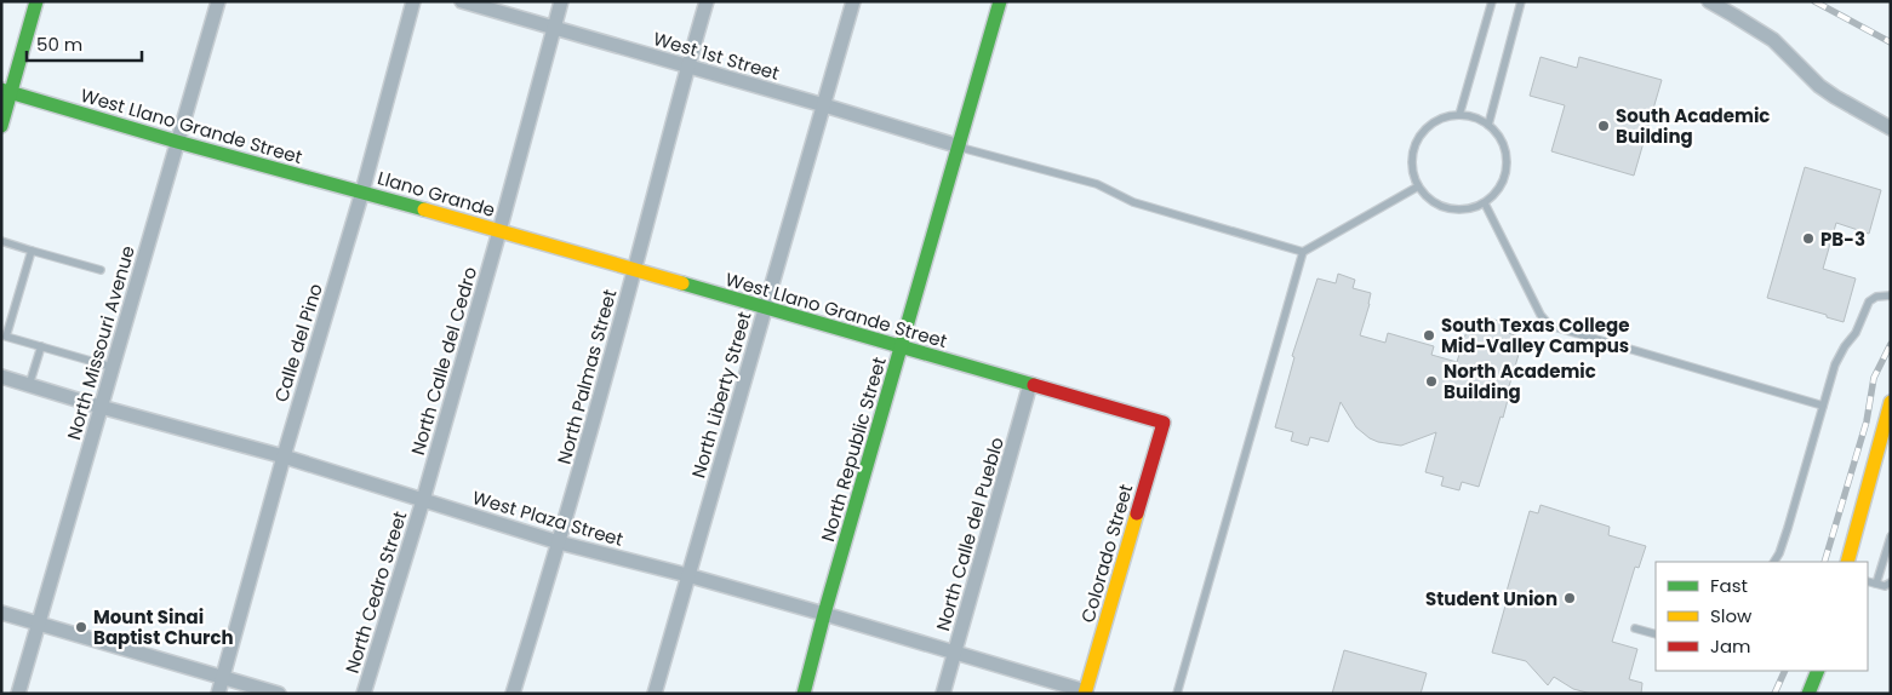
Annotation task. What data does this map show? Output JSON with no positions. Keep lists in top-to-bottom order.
{
  "streets": {
    "street": [
      "West 1st Street",
      "West Llano Grande Street",
      "Llano Grande",
      "North Missouri Avenue",
      "Calle del Pino",
      "North Calle del Cedro",
      "North Palmas Street",
      "North Liberty Street",
      "North Republic Street",
      "West Plaza Street",
      "North Calle del Pueblo",
      "Colorado Street",
      "North Cedro Street"
    ]
  },
  "crossings": [
    ["West 1st Street", "North Palmas Street"],
    ["West 1st Street", "North Liberty Street"],
    ["West 1st Street", "North Republic Street"],
    ["West Llano Grande Street", "Llano Grande"],
    ["West Llano Grande Street", "North Missouri Avenue"],
    ["West Llano Grande Street", "Calle del Pino"],
    ["West Llano Grande Street", "North Calle del Cedro"],
    ["West Llano Grande Street", "North Palmas Street"],
    ["West Llano Grande Street", "North Liberty Street"],
    ["West Llano Grande Street", "North Republic Street"],
    ["West Llano Grande Street", "North Calle del Pueblo"],
    ["West Llano Grande Street", "Colorado Street"],
    ["Llano Grande", "Calle del Pino"],
    ["Llano Grande", "North Calle del Cedro"],
    ["North Missouri Avenue", "West Plaza Street"],
    ["Calle del Pino", "West Plaza Street"],
    ["North Calle del Cedro", "West Plaza Street"],
    ["North Calle del Cedro", "North Cedro Street"],
    ["North Palmas Street", "West Plaza Street"],
    ["North Liberty Street", "West Plaza Street"],
    ["North Republic Street", "West Plaza Street"],
    ["West Plaza Street", "North Calle del Pueblo"],
    ["West Plaza Street", "Colorado Street"],
    ["West Plaza Street", "North Cedro Street"]
  ],
  "places": [
    "South Academic Building",
    "PB-3",
    "South Texas College Mid-Valley Campus",
    "North Academic Building",
    "Student Union",
    "Mount Sinai Baptist Church"
  ],
  "legend": ["Fast", "Slow", "Jam"],
  "scale_bar": "50 m"
}
